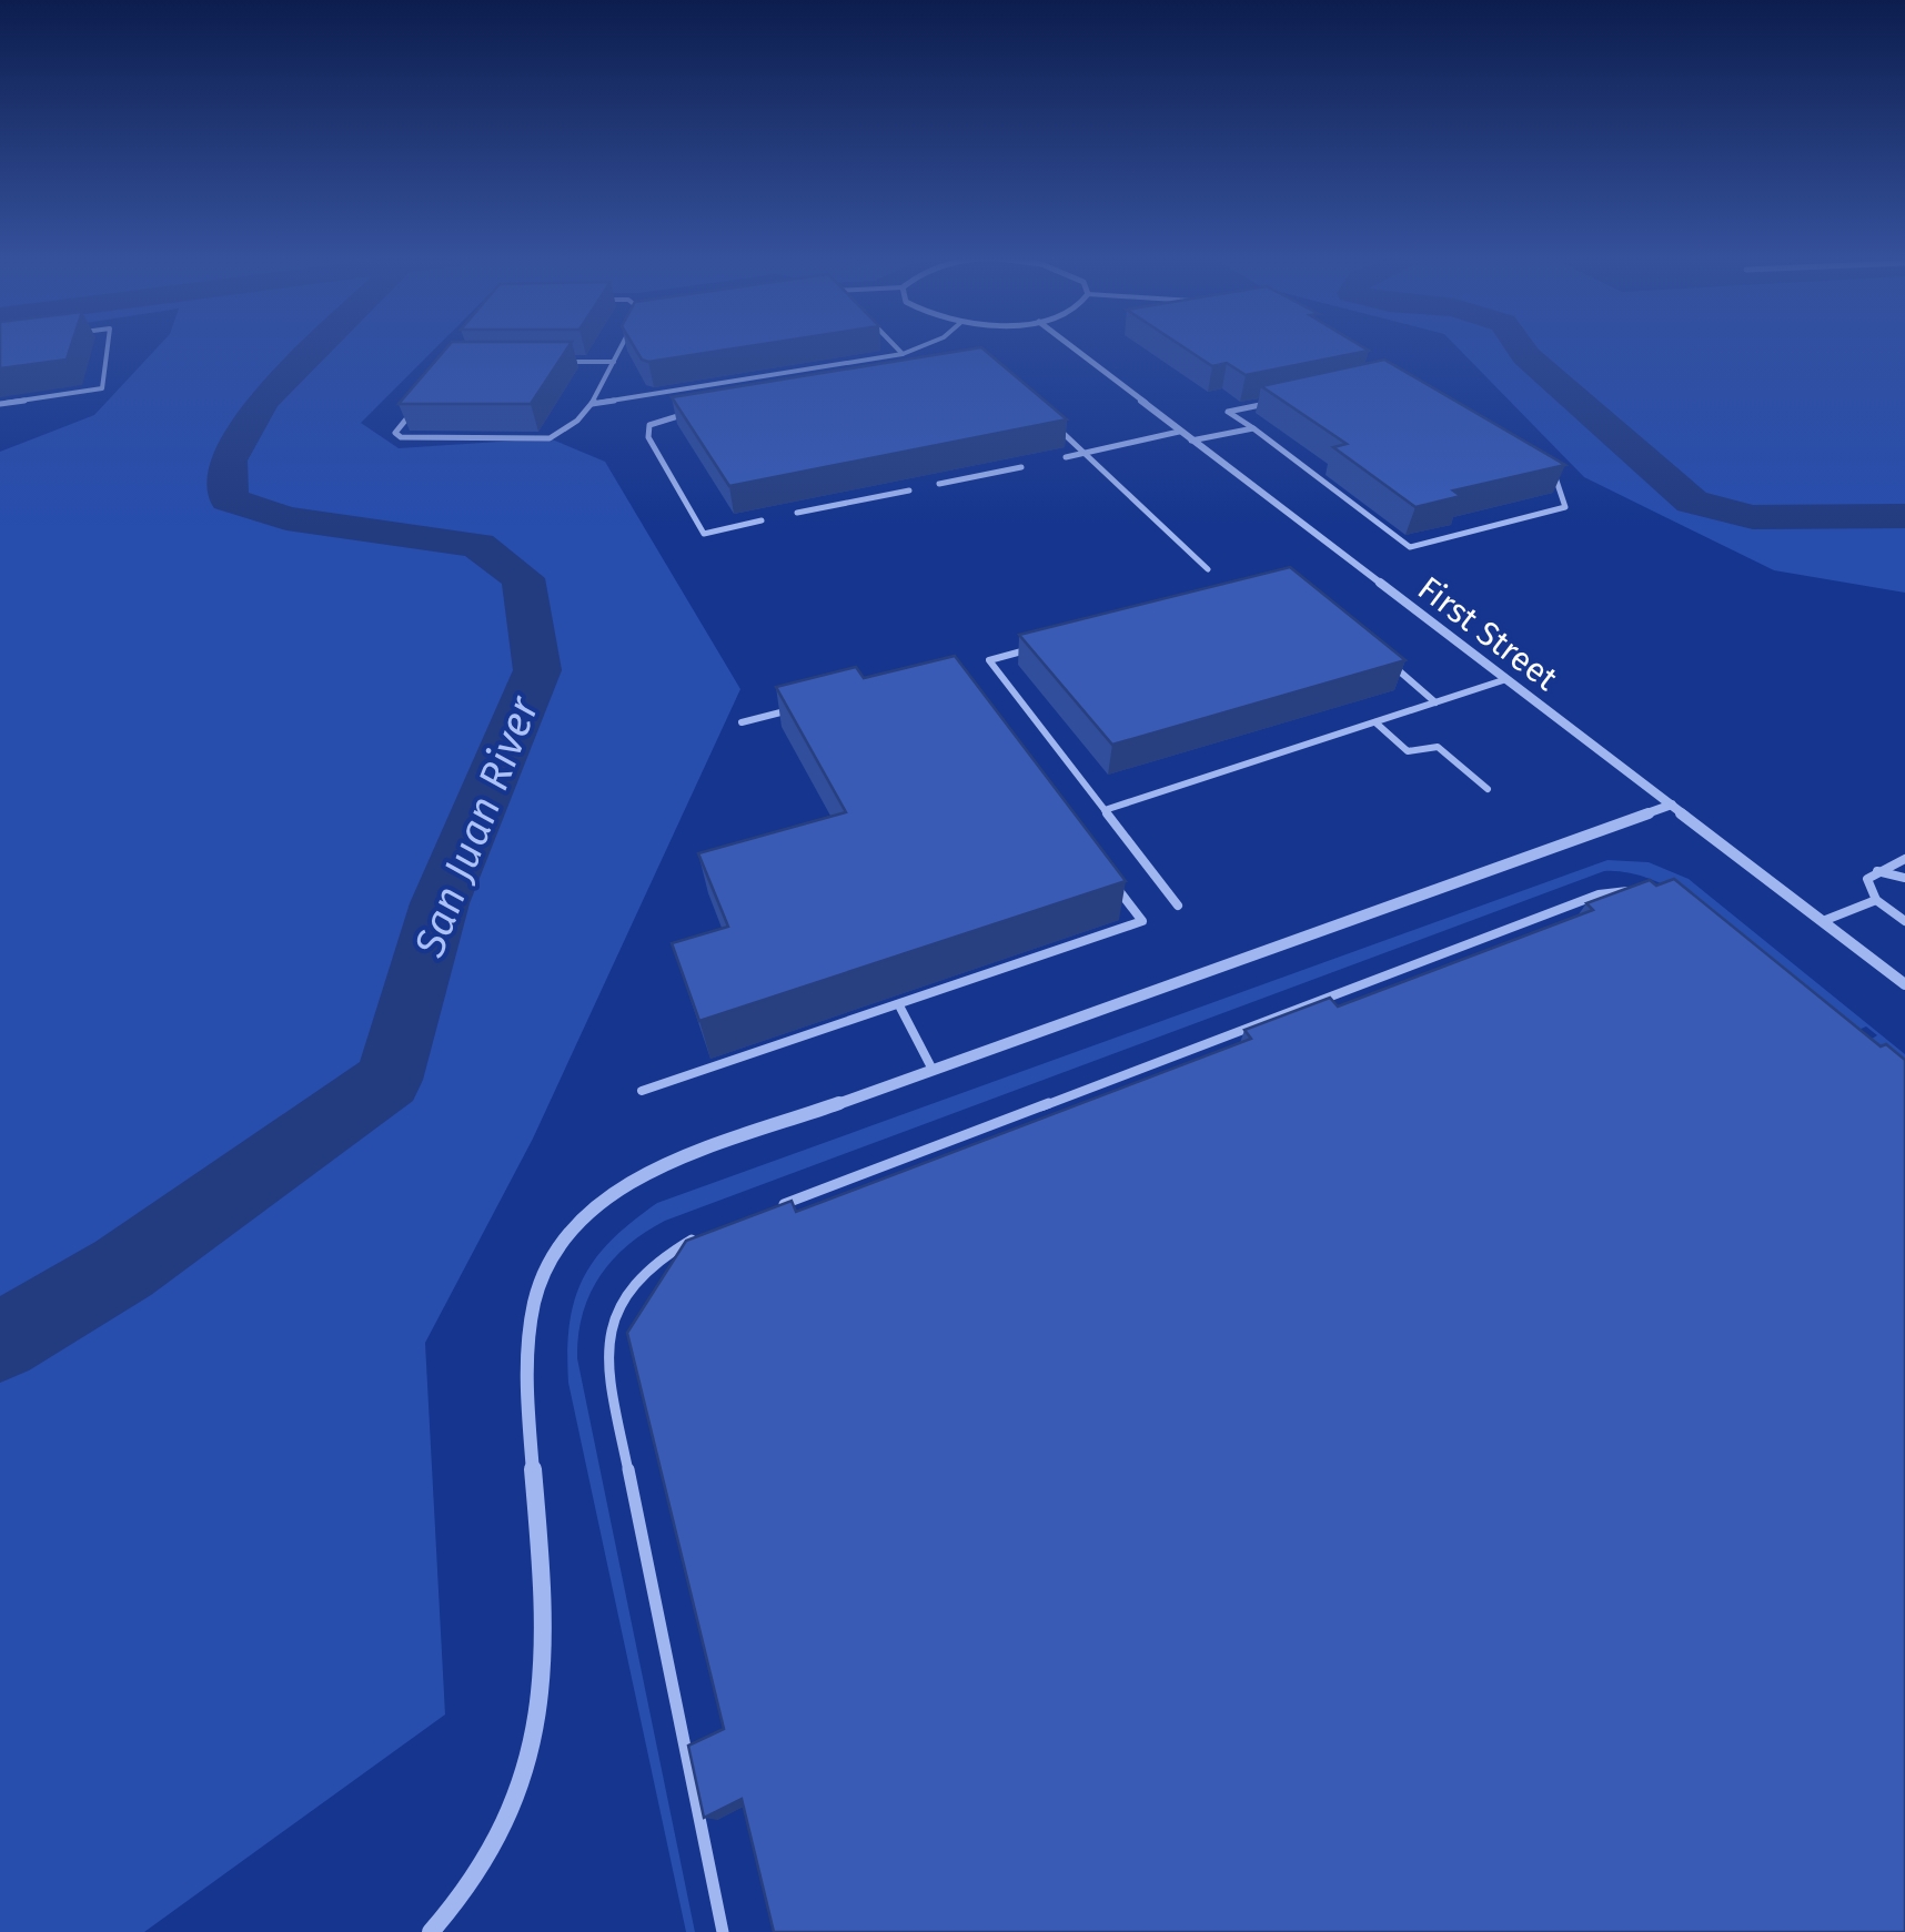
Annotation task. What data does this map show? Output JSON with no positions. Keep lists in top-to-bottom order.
{
  "streets": {
    "street": ["First Street"]
  },
  "water": ["San Juan River"]
}
